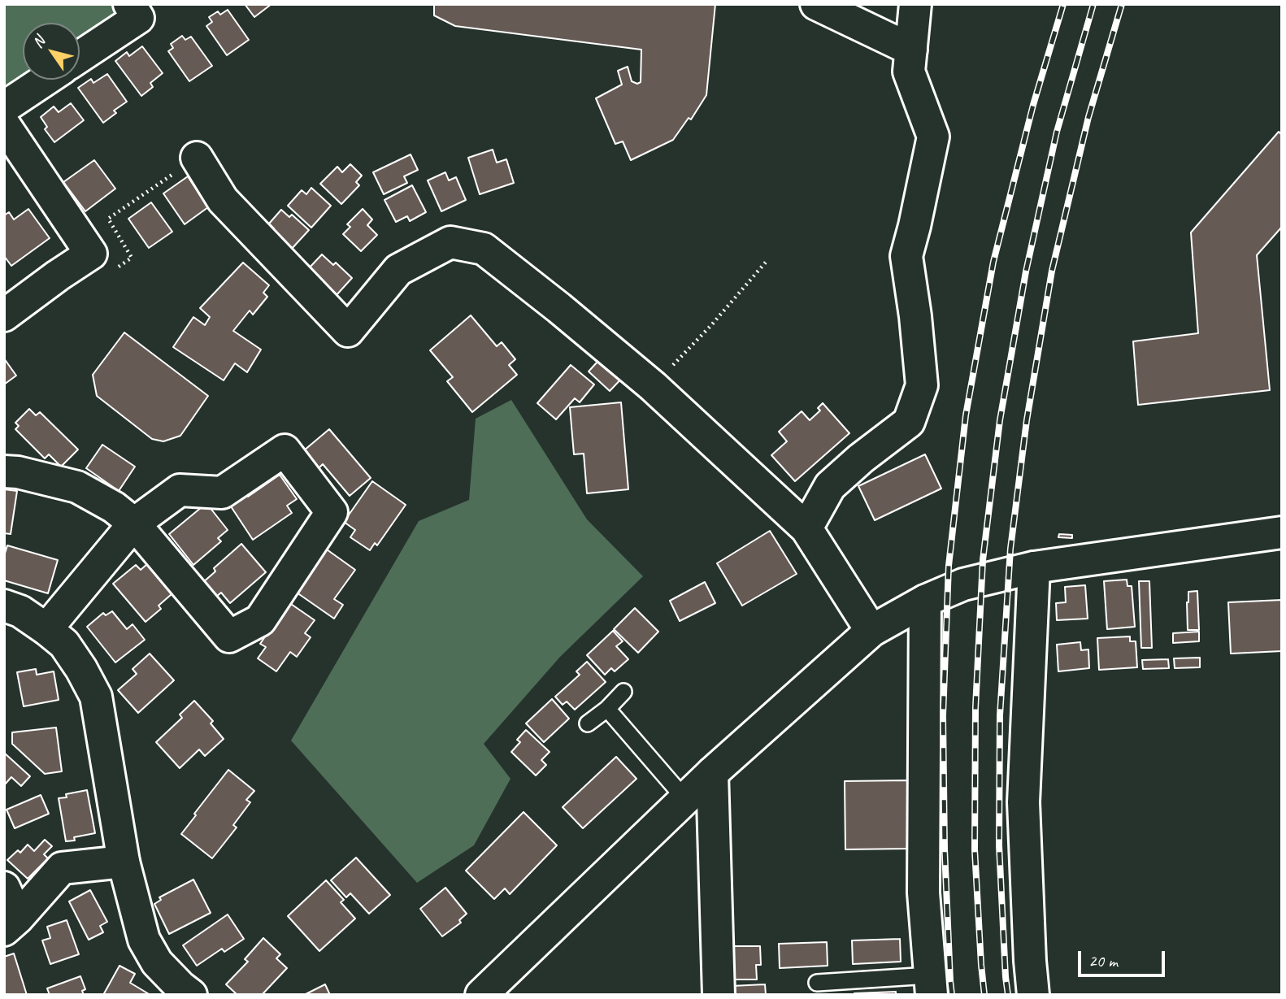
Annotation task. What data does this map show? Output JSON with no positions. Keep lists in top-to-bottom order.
{
  "scale_bar": "20 m",
  "north": "top left"
}
